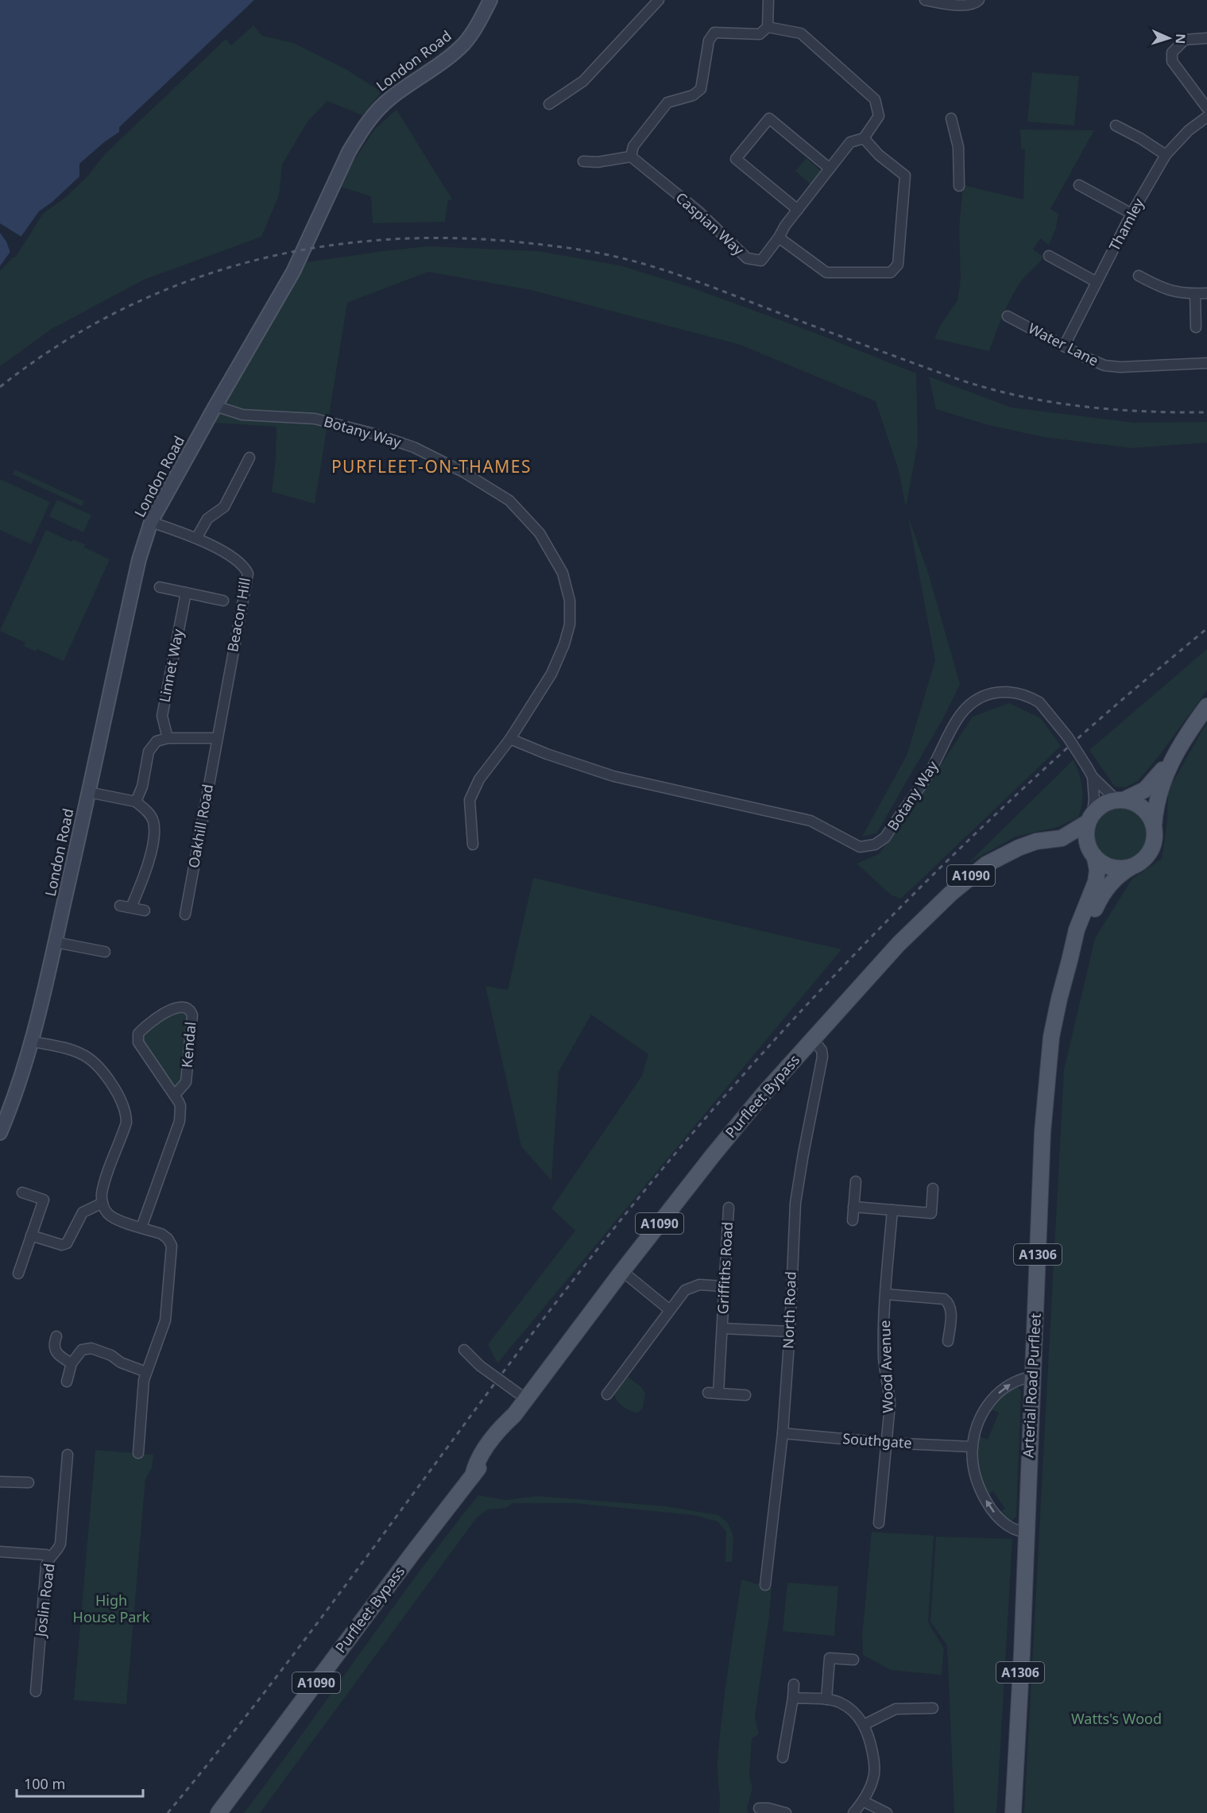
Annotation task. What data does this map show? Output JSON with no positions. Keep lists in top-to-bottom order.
{
  "streets": {
    "main road": [
      "A1090",
      "Purfleet Bypass",
      "A1306",
      "Arterial Road Purfleet"
    ],
    "street": [
      "London Road",
      "Caspian Way",
      "Thamley",
      "Water Lane",
      "Botany Way",
      "Beacon Hill",
      "Linnet Way",
      "Oakhill Road",
      "Kendal",
      "Griffiths Road",
      "North Road",
      "Wood Avenue",
      "Southgate",
      "Joslin Road"
    ]
  },
  "crossings": [
    ["London Road", "Botany Way"],
    ["London Road", "Beacon Hill"],
    ["Thamley", "Water Lane"],
    ["Botany Way", "Purfleet Bypass"],
    ["Botany Way", "Arterial Road Purfleet"],
    ["Beacon Hill", "Oakhill Road"],
    ["Purfleet Bypass", "North Road"],
    ["Purfleet Bypass", "Arterial Road Purfleet"],
    ["Griffiths Road", "North Road"],
    ["North Road", "Southgate"],
    ["Wood Avenue", "Southgate"]
  ],
  "districts": ["PURFLEET-ON-THAMES"],
  "parks": ["High House Park", "Watts's Wood"],
  "scale_bar": "100 m",
  "north": "right"
}
